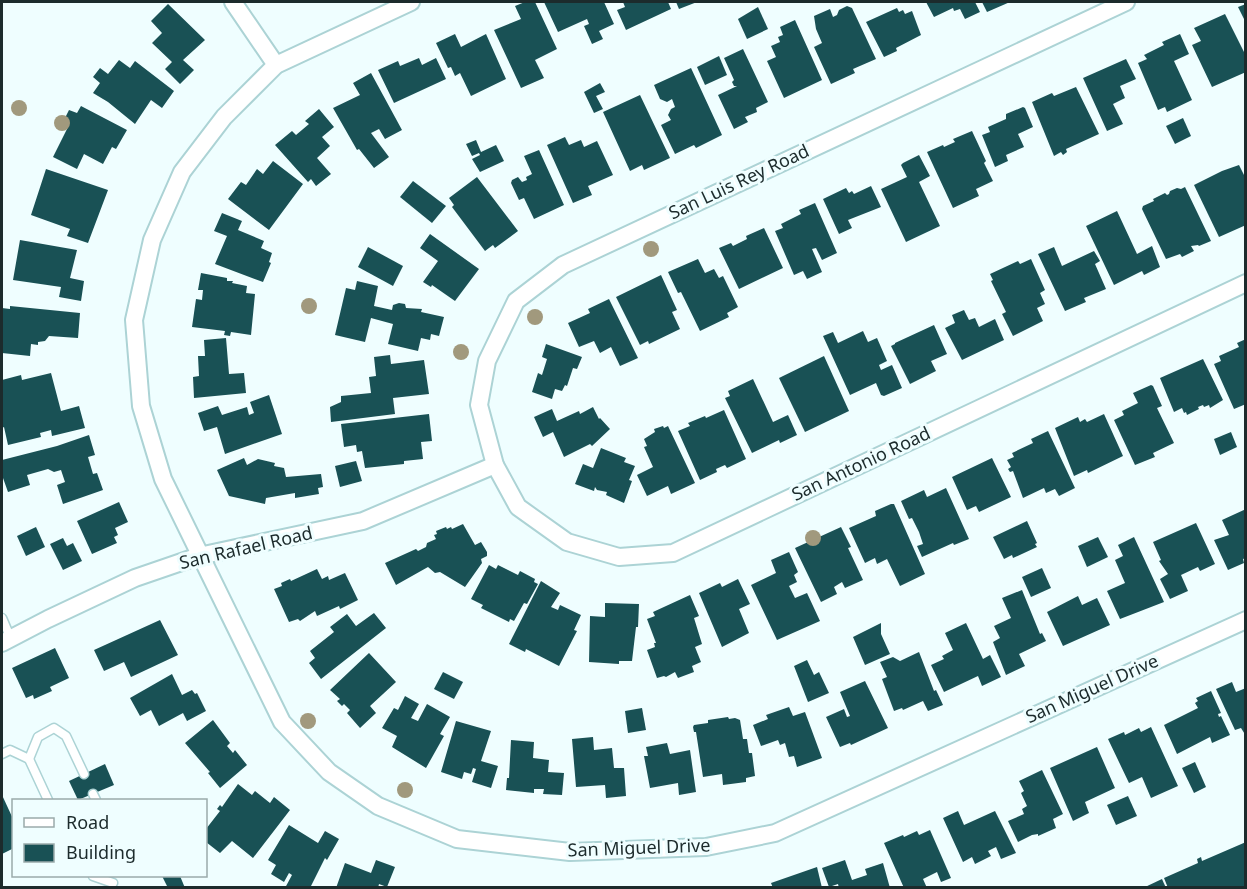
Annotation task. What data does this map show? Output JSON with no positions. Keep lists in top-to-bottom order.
{
  "streets": {
    "street": [
      "San Luis Rey Road",
      "San Antonio Road",
      "San Rafael Road",
      "San Miguel Drive"
    ]
  },
  "crossings": [
    ["San Luis Rey Road", "San Antonio Road"],
    ["San Luis Rey Road", "San Rafael Road"],
    ["San Antonio Road", "San Rafael Road"],
    ["San Rafael Road", "San Miguel Drive"]
  ],
  "legend": ["Road", "Building"]
}
